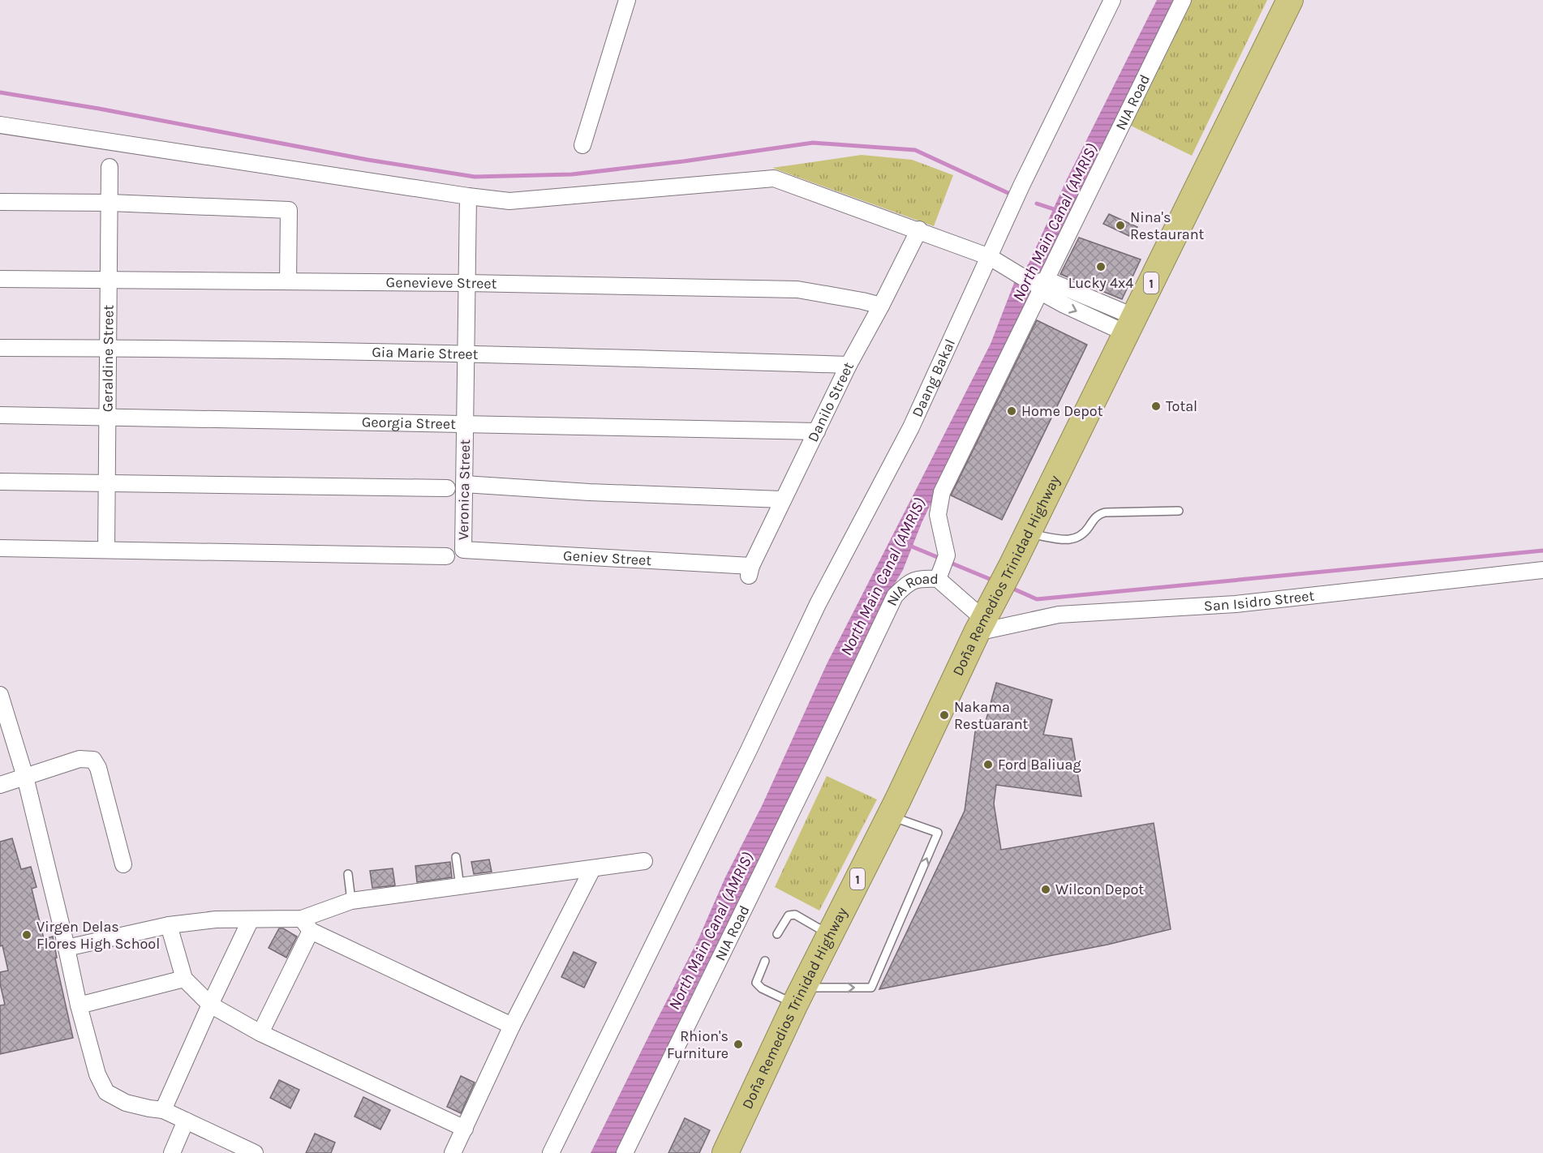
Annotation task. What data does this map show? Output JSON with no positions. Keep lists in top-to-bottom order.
{
  "streets": {
    "highway": ["1", "Doña Remedios Trinidad Highway"],
    "street": [
      "NIA Road",
      "Genevieve Street",
      "Gia Marie Street",
      "Geraldine Street",
      "Daang Bakal",
      "Danilo Street",
      "Georgia Street",
      "Veronica Street",
      "Geniev Street",
      "San Isidro Street"
    ]
  },
  "crossings": [
    ["Genevieve Street", "Geraldine Street"],
    ["Genevieve Street", "Danilo Street"],
    ["Genevieve Street", "Veronica Street"],
    ["Gia Marie Street", "Geraldine Street"],
    ["Gia Marie Street", "Danilo Street"],
    ["Gia Marie Street", "Veronica Street"],
    ["Geraldine Street", "Georgia Street"],
    ["Danilo Street", "Georgia Street"],
    ["Danilo Street", "Geniev Street"],
    ["Georgia Street", "Veronica Street"],
    ["Veronica Street", "Geniev Street"],
    ["Doña Remedios Trinidad Highway", "San Isidro Street"]
  ],
  "water": ["North Main Canal (AMRIS)"],
  "places": [
    "Nina's Restaurant",
    "Lucky 4x4",
    "Total",
    "Home Depot",
    "Nakama Restuarant",
    "Ford Baliuag",
    "Wilcon Depot",
    "Virgen Delas Flores High School",
    "Rhion's Furniture"
  ]
}
